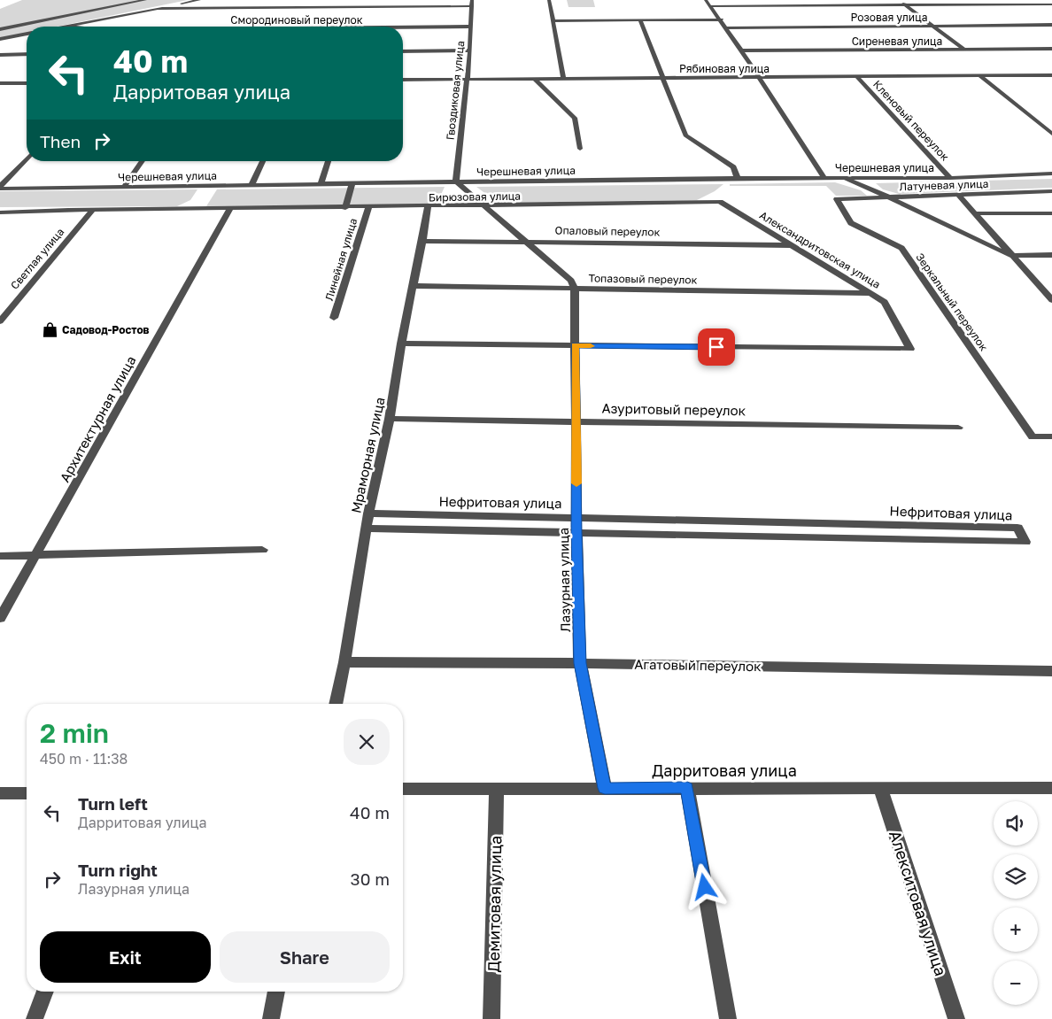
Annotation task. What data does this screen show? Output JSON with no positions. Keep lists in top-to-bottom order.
{
  "streets": {
    "street": [
      "Розовая улица",
      "Смородиновый переулок",
      "Сиреневая улица",
      "Рябиновая улица",
      "Гвоздиковая улица",
      "Кленовый переулок",
      "Черешневая улица",
      "Латуневая улица",
      "Бирюзовая улица",
      "Опаловый переулок",
      "Александритовская улица",
      "Светлая улица",
      "Линейная улица",
      "Топазовый переулок",
      "Зеркальный переулок",
      "Азуритовый переулок",
      "Архитектурная улица",
      "Мраморная улица",
      "Нефритовая улица",
      "Лазурная улица",
      "Агатовый переулок",
      "Дарритовая улица",
      "Алекситовая улица",
      "Демитовая улица"
    ]
  },
  "crossings": [
    ["Смородиновый переулок", "Гвоздиковая улица"],
    ["Рябиновая улица", "Гвоздиковая улица"],
    ["Рябиновая улица", "Кленовый переулок"],
    ["Гвоздиковая улица", "Черешневая улица"],
    ["Кленовый переулок", "Черешневая улица"],
    ["Латуневая улица", "Зеркальный переулок"],
    ["Бирюзовая улица", "Александритовская улица"],
    ["Бирюзовая улица", "Светлая улица"],
    ["Бирюзовая улица", "Линейная улица"],
    ["Бирюзовая улица", "Архитектурная улица"],
    ["Бирюзовая улица", "Мраморная улица"],
    ["Опаловый переулок", "Александритовская улица"],
    ["Опаловый переулок", "Мраморная улица"],
    ["Александритовская улица", "Топазовый переулок"],
    ["Александритовская улица", "Лазурная улица"],
    ["Топазовый переулок", "Мраморная улица"],
    ["Топазовый переулок", "Лазурная улица"],
    ["Азуритовый переулок", "Мраморная улица"],
    ["Азуритовый переулок", "Лазурная улица"],
    ["Мраморная улица", "Нефритовая улица"],
    ["Мраморная улица", "Агатовый переулок"],
    ["Нефритовая улица", "Лазурная улица"],
    ["Лазурная улица", "Агатовый переулок"],
    ["Лазурная улица", "Дарритовая улица"],
    ["Дарритовая улица", "Алекситовая улица"],
    ["Дарритовая улица", "Демитовая улица"]
  ],
  "places": {
    "shop": ["Садовод-Ростов"]
  },
  "page": {
    "turn": ["40 m", "Дарритовая улица"],
    "then": "Then",
    "heading": ["2 min", "450 m · 11:38"],
    "list": [
      {
        "name": "Turn left",
        "note": "Дарритовая улица",
        "value": "40 m"
      },
      {
        "name": "Turn right",
        "note": "Лазурная улица",
        "value": "30 m"
      }
    ],
    "map_buttons": ["+", "−"],
    "buttons": ["Exit", "Share"]
  }
}
